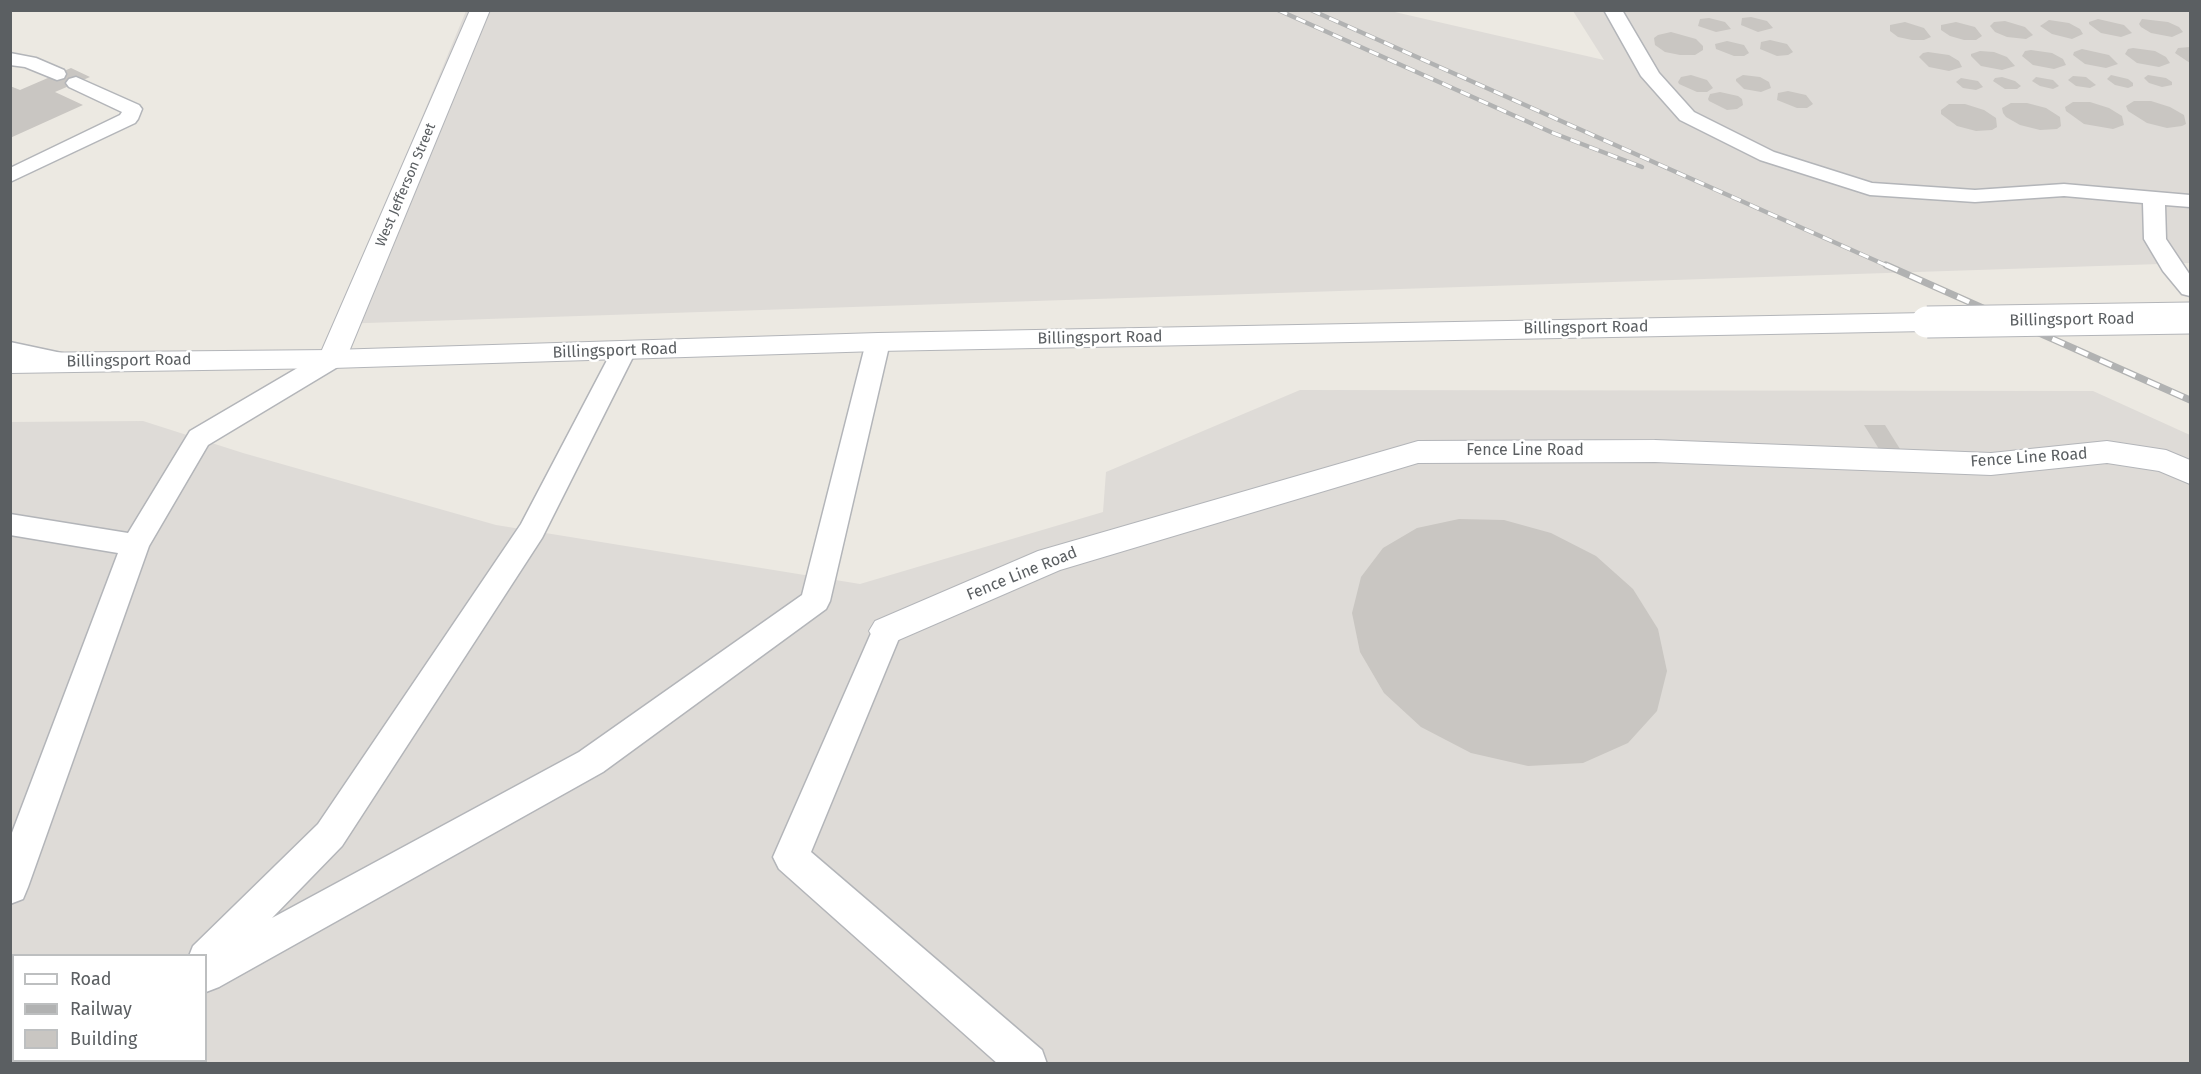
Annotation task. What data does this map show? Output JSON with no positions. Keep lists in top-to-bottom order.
{
  "streets": {
    "street": ["West Jefferson Street", "Billingsport Road", "Fence Line Road"]
  },
  "crossings": [
    ["West Jefferson Street", "Billingsport Road"]
  ],
  "legend": ["Road", "Railway", "Building"]
}
